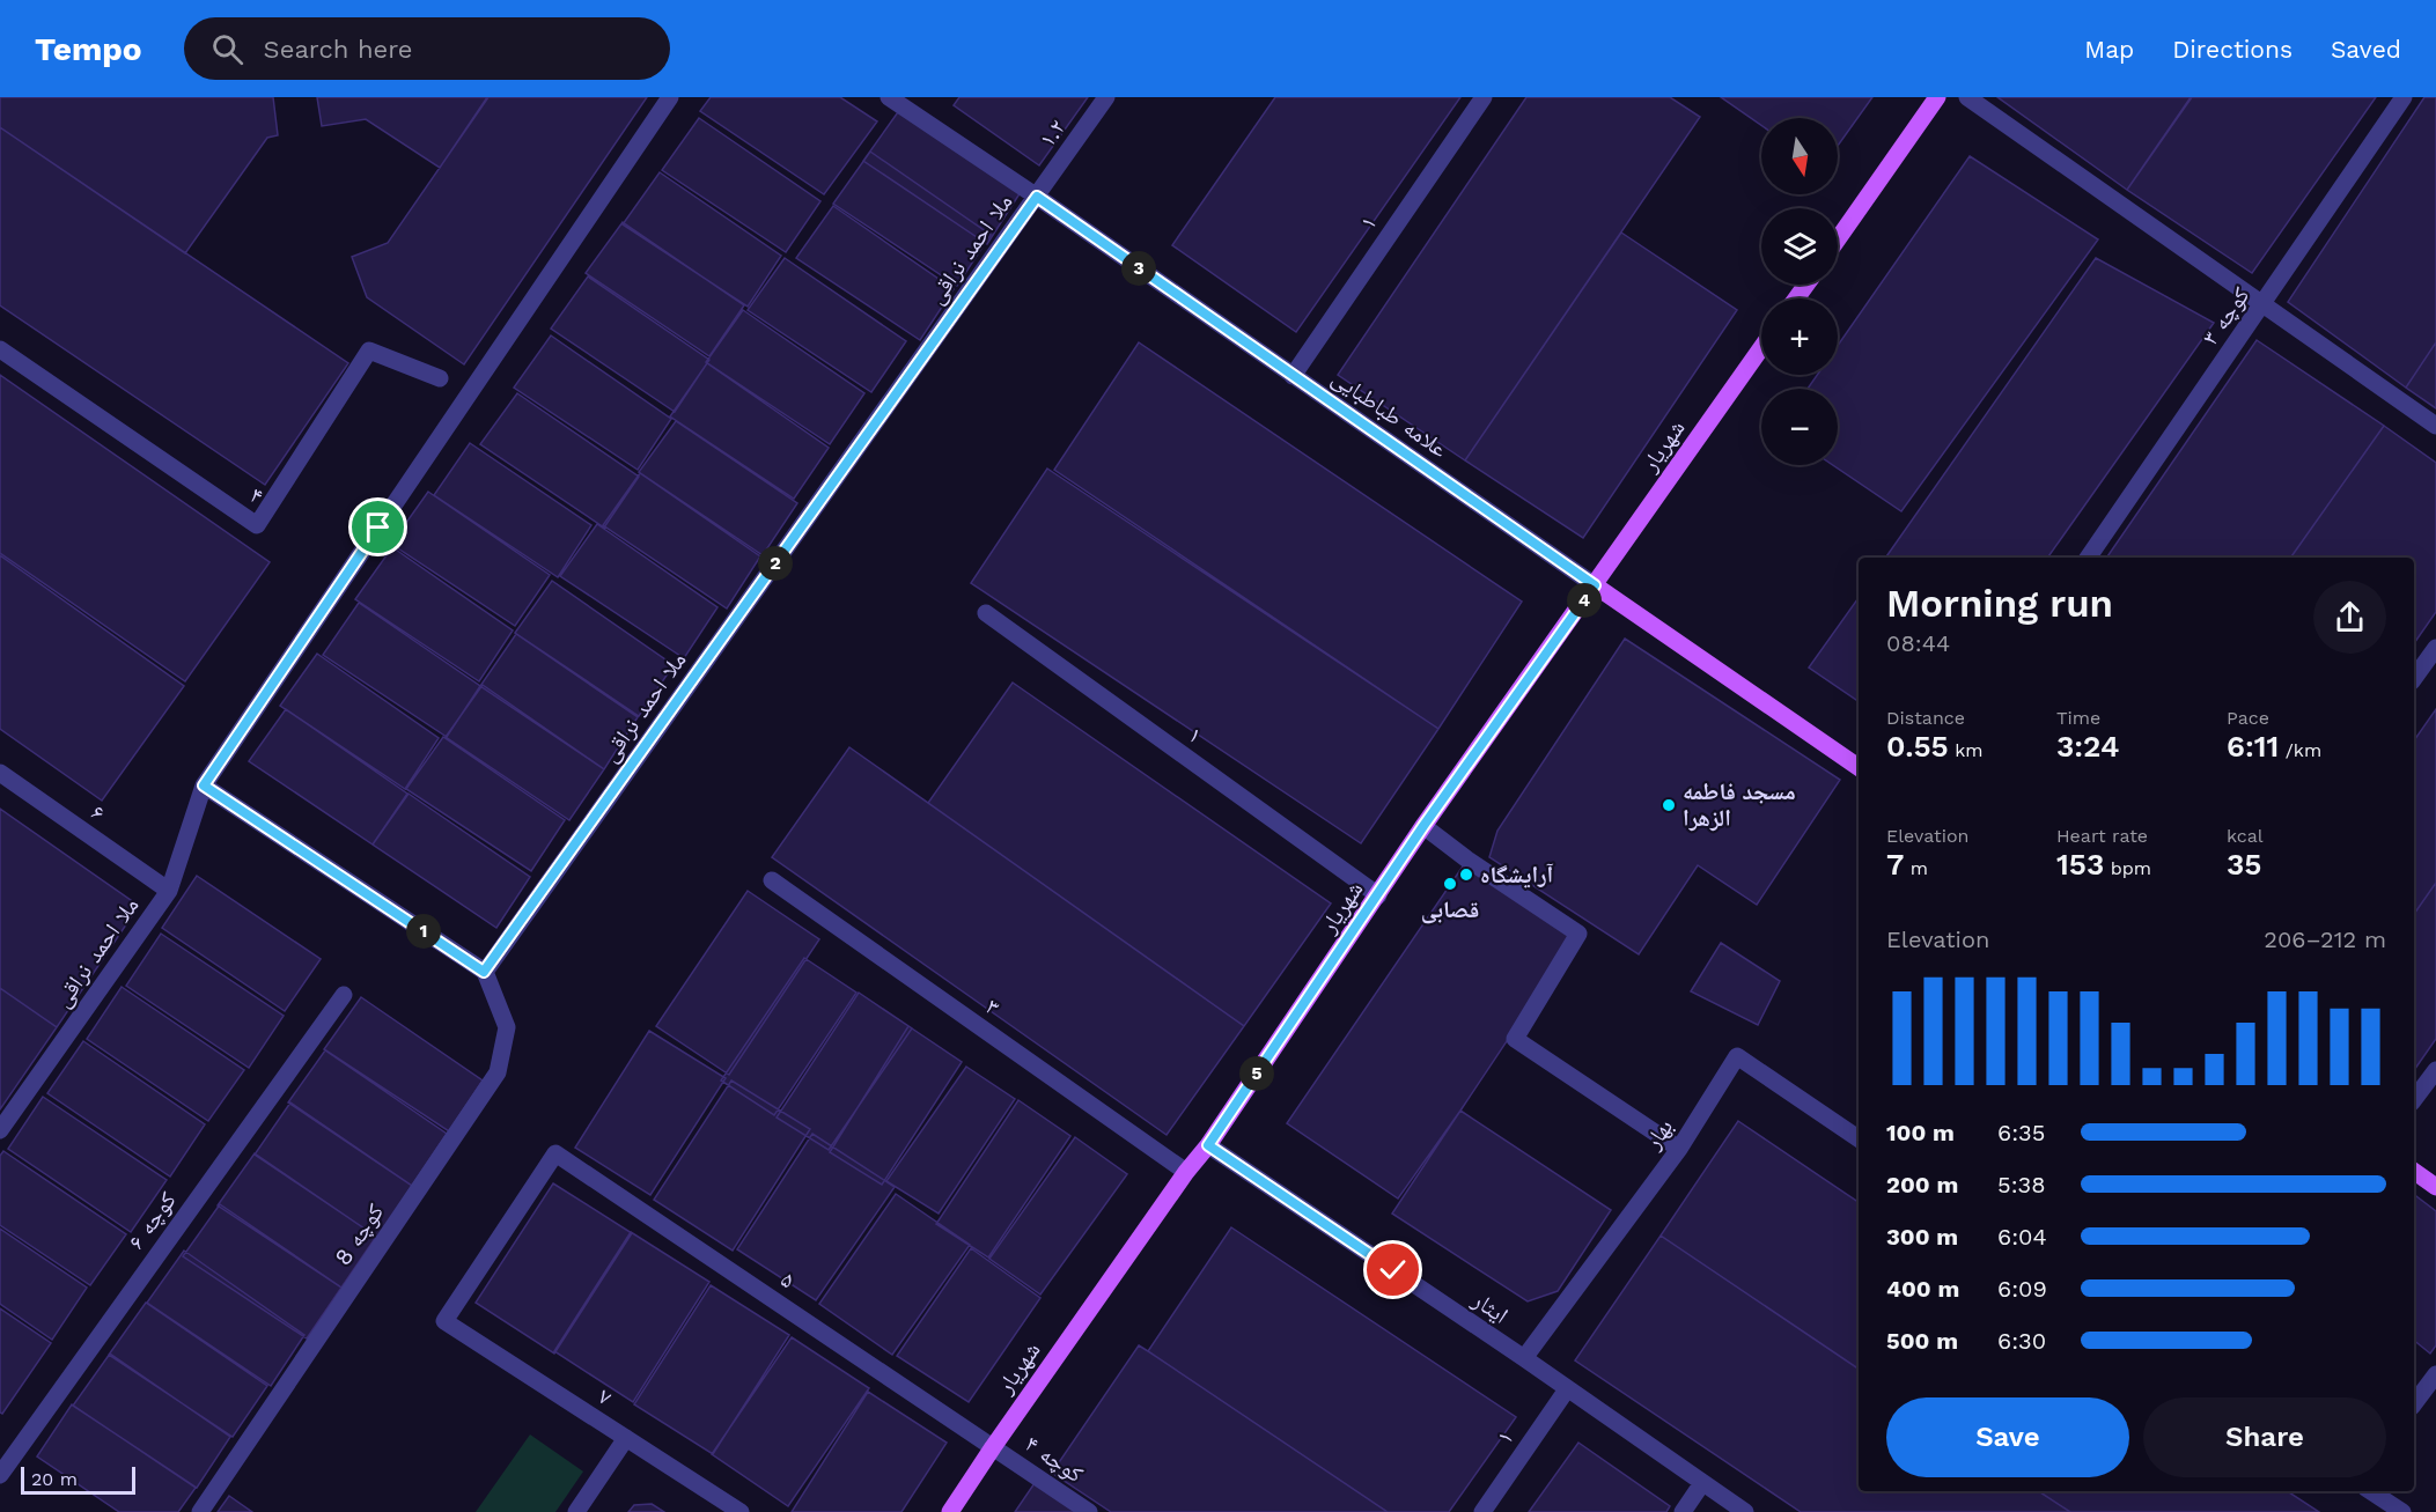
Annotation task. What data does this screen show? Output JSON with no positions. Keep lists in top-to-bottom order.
{
  "streets": {
    "main road": ["علامه طباطبایی", "شهریار"],
    "street": [
      "۱.۲",
      "۱",
      "ملا احمد نراقی",
      "کوچه ۳",
      "۴",
      "۶",
      "۳",
      "بهار",
      "کوچه ۶",
      "کوچه 8",
      "۵",
      "ایثار",
      "۷",
      "کوچه ۴"
    ]
  },
  "crossings": [
    ["۱.۲", "ملا احمد نراقی"],
    ["۱.۲", "علامه طباطبایی"],
    ["۱", "علامه طباطبایی"],
    ["۱", "شهریار"],
    ["۱", "ایثار"],
    ["ملا احمد نراقی", "علامه طباطبایی"],
    ["ملا احمد نراقی", "۶"],
    ["ملا احمد نراقی", "کوچه 8"],
    ["علامه طباطبایی", "شهریار"],
    ["شهریار", "۳"],
    ["شهریار", "۵"],
    ["شهریار", "ایثار"],
    ["شهریار", "کوچه ۴"],
    ["بهار", "ایثار"],
    ["۵", "۷"],
    ["۵", "کوچه ۴"]
  ],
  "places": ["مسجد فاطمه الزهرا", "آرایشگاه", "قصابی"],
  "scale_bar": "20 m",
  "north": "bottom",
  "page": {
    "header": "Tempo",
    "search": "Search here",
    "nav": ["Map", "Directions", "Saved"],
    "map_buttons": ["+", "−"],
    "pins": [
      "3",
      "2",
      "4",
      "1",
      "5"
    ],
    "heading": ["Morning run", "08:44"],
    "stats": [
      ["Distance", "0.55 km"],
      ["Time", "3:24"],
      ["Pace", "6:11 /km"],
      ["Elevation", "7 m"],
      ["Heart rate", "153 bpm"],
      ["kcal", "35"]
    ],
    "chart": ["Elevation", "206–212 m"],
    "list": [
      {
        "name": "100 m",
        "note": "6:35"
      },
      {
        "name": "200 m",
        "note": "5:38"
      },
      {
        "name": "300 m",
        "note": "6:04"
      },
      {
        "name": "400 m",
        "note": "6:09"
      },
      {
        "name": "500 m",
        "note": "6:30"
      }
    ],
    "buttons": ["Save", "Share"],
    "scale": "20 m"
  }
}
